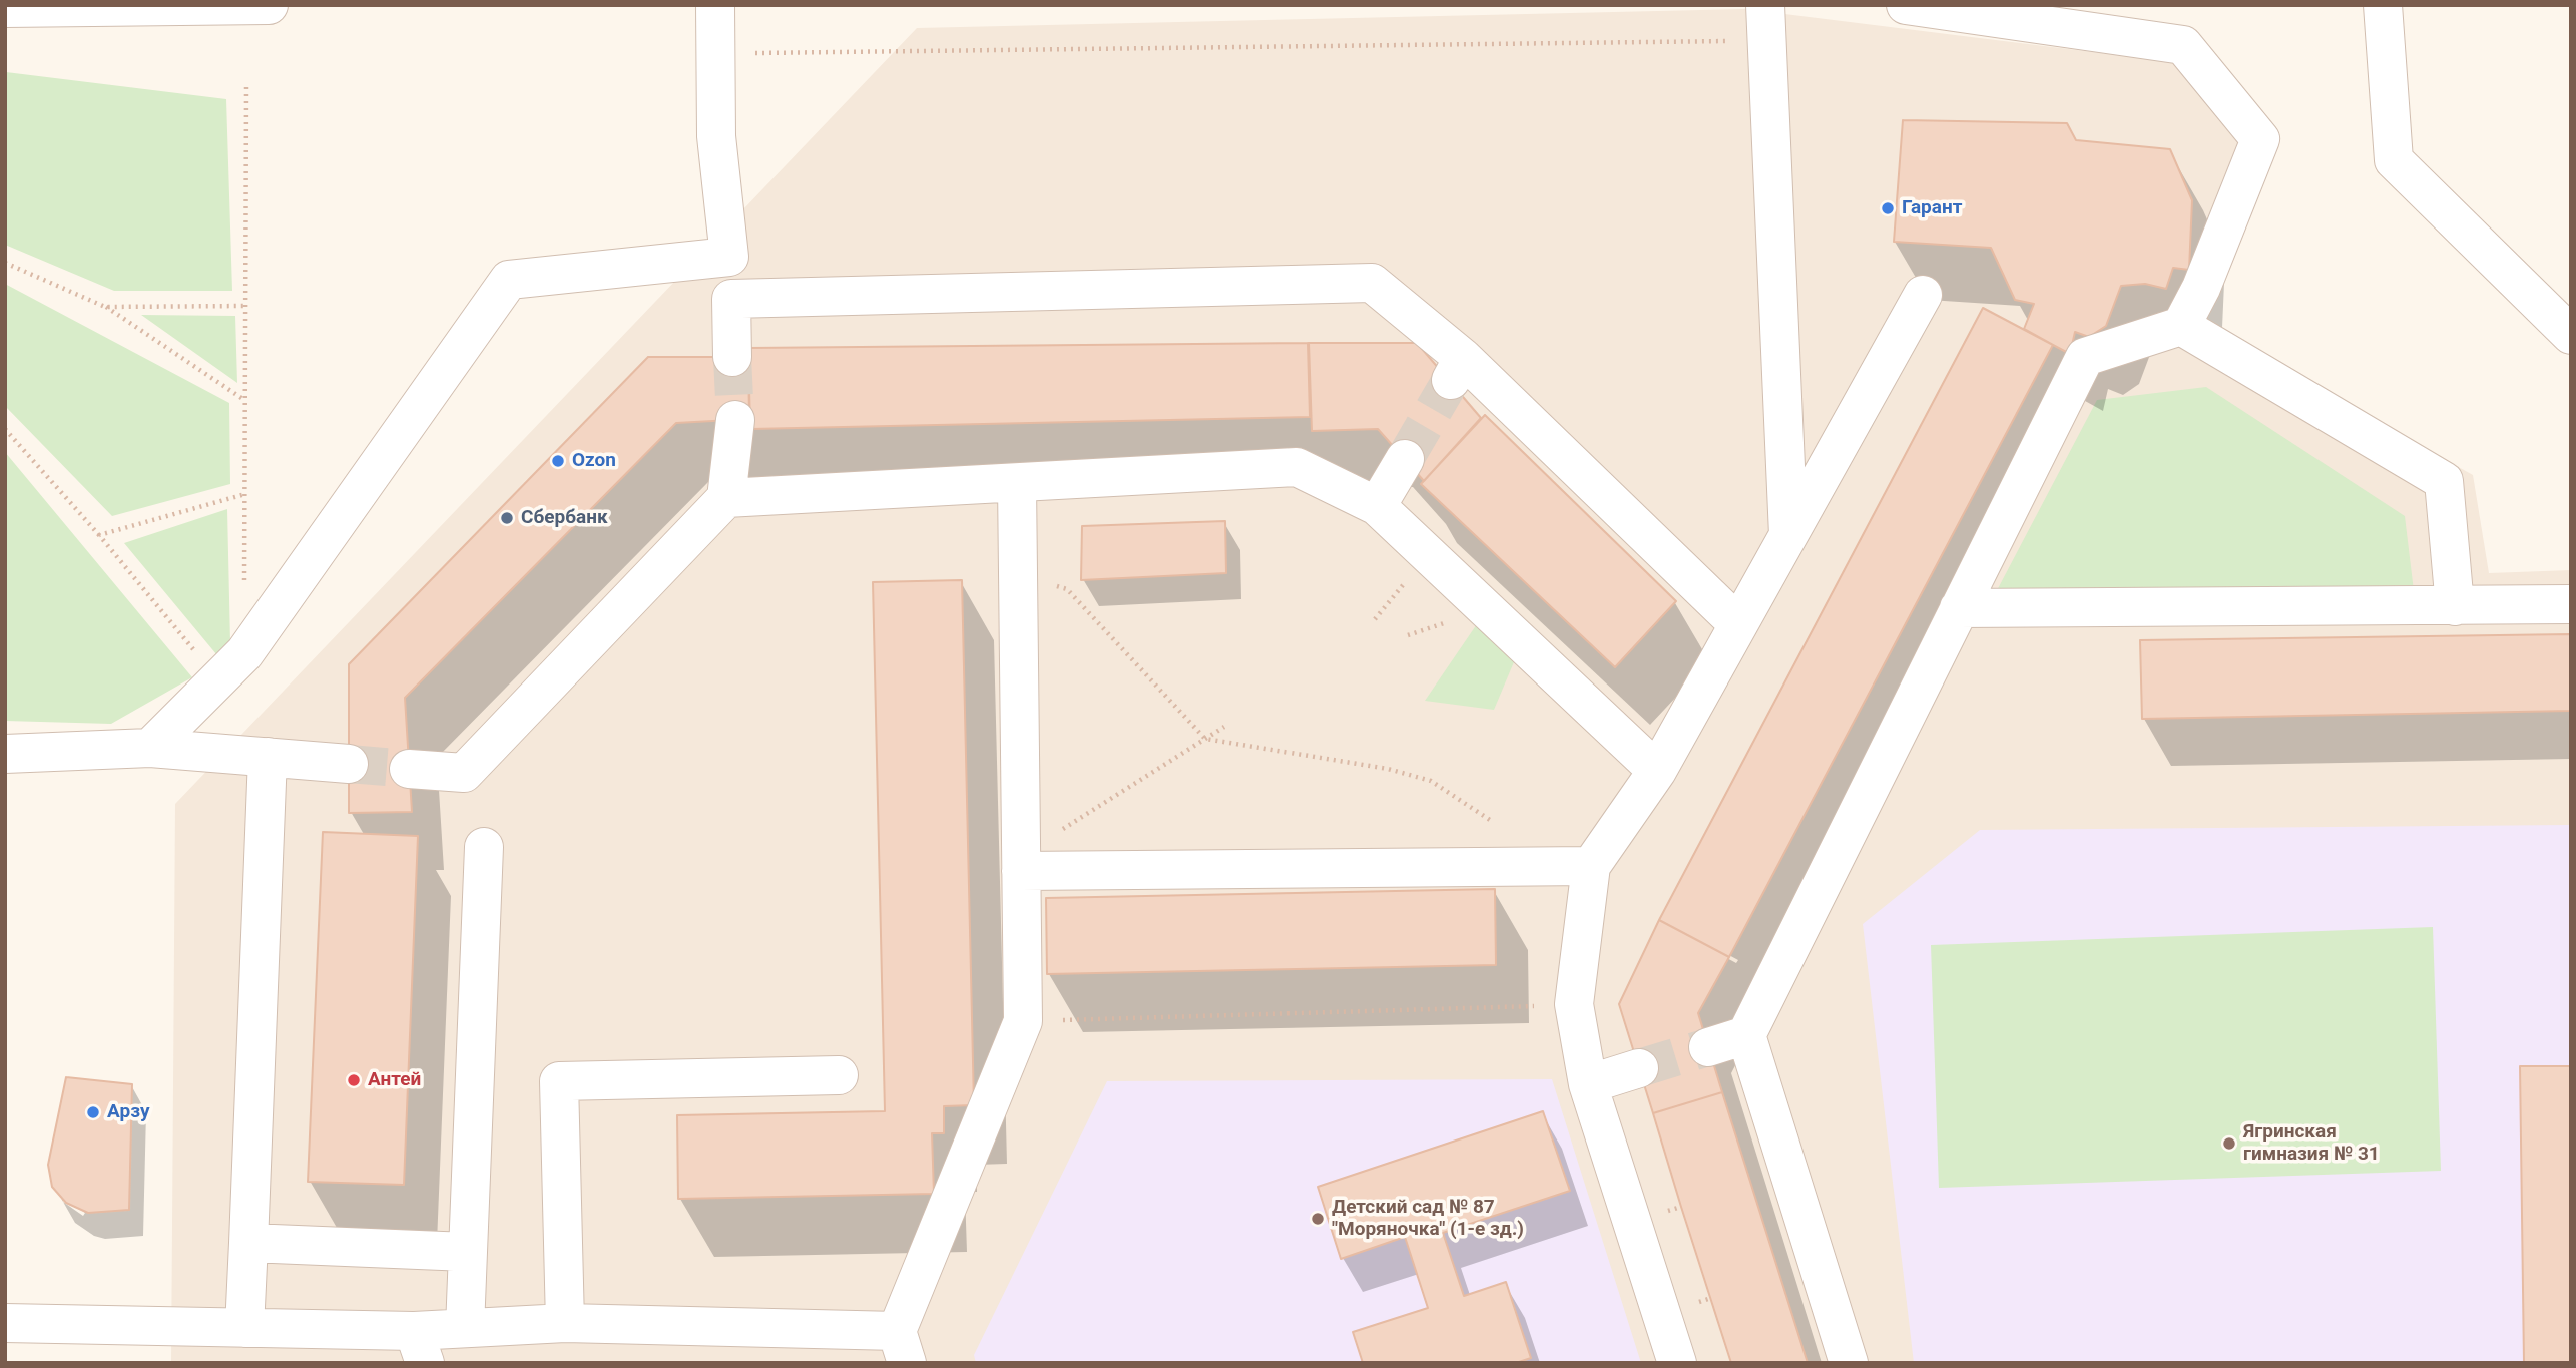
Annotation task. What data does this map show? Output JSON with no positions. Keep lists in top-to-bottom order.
{
  "places": [
    "Гарант",
    "Ozon",
    "Сбербанк",
    "Антей",
    "Арзу",
    "Ягринская гимназия № 31",
    "Детский сад № 87 \"Моряночка\" (1-е зд.)"
  ]
}
